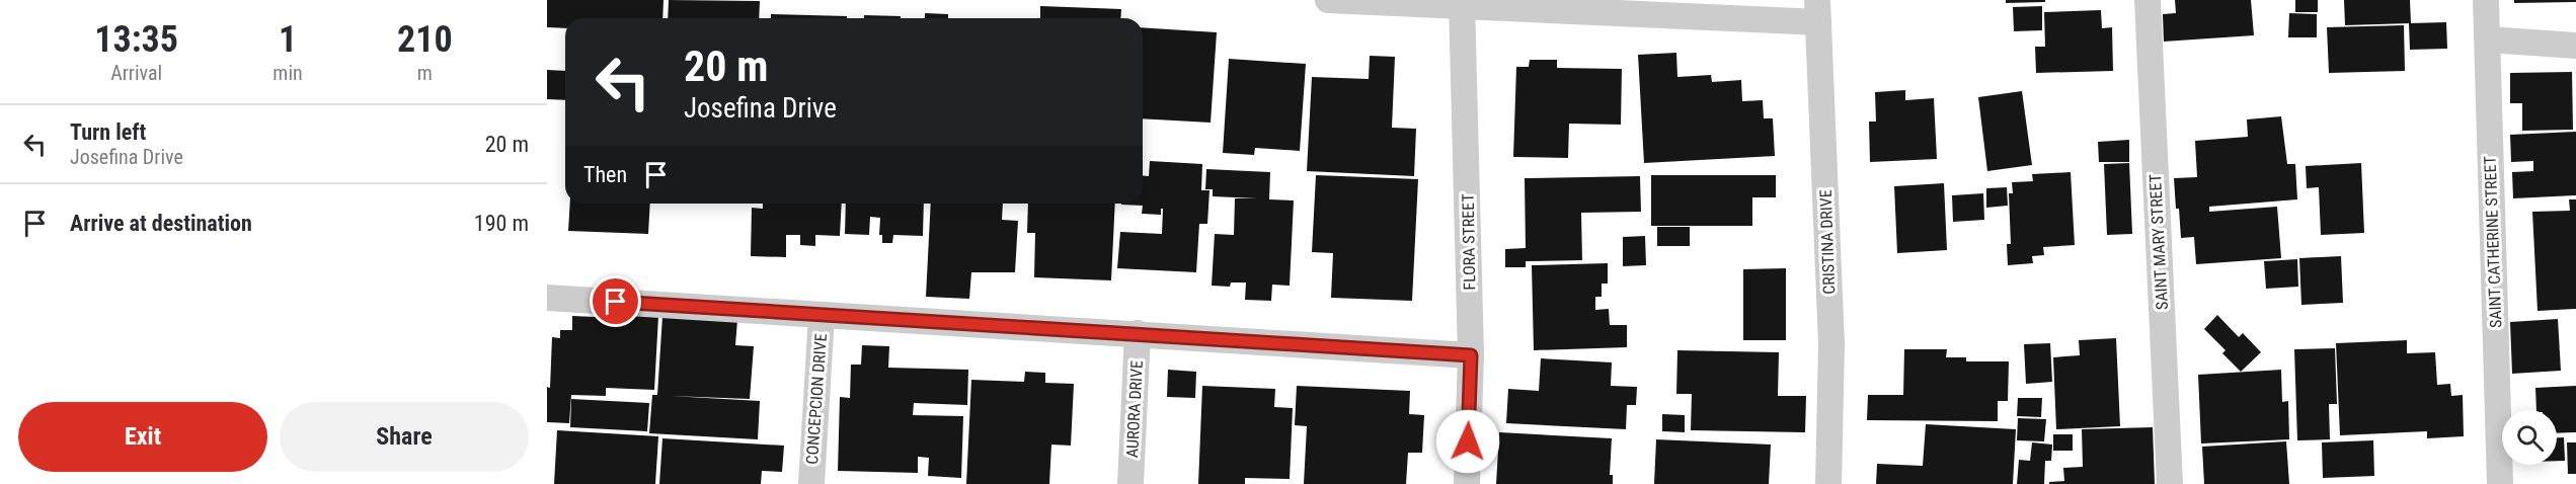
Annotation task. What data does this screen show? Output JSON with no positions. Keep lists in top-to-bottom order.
{
  "streets": {
    "street": [
      "FLORA STREET",
      "CRISTINA DRIVE",
      "SAINT MARY STREET",
      "SAINT CATHERINE STREET",
      "CONCEPCION DRIVE",
      "AURORA DRIVE"
    ]
  },
  "page": {
    "eta": [
      "13:35",
      "Arrival",
      "1",
      "min",
      "210",
      "m"
    ],
    "turn": ["20 m", "Josefina Drive"],
    "list": [
      {
        "name": "Turn left",
        "note": "Josefina Drive",
        "value": "20 m"
      },
      {
        "name": "Arrive at destination",
        "value": "190 m"
      }
    ],
    "then": "Then",
    "buttons": ["Exit", "Share"]
  }
}
